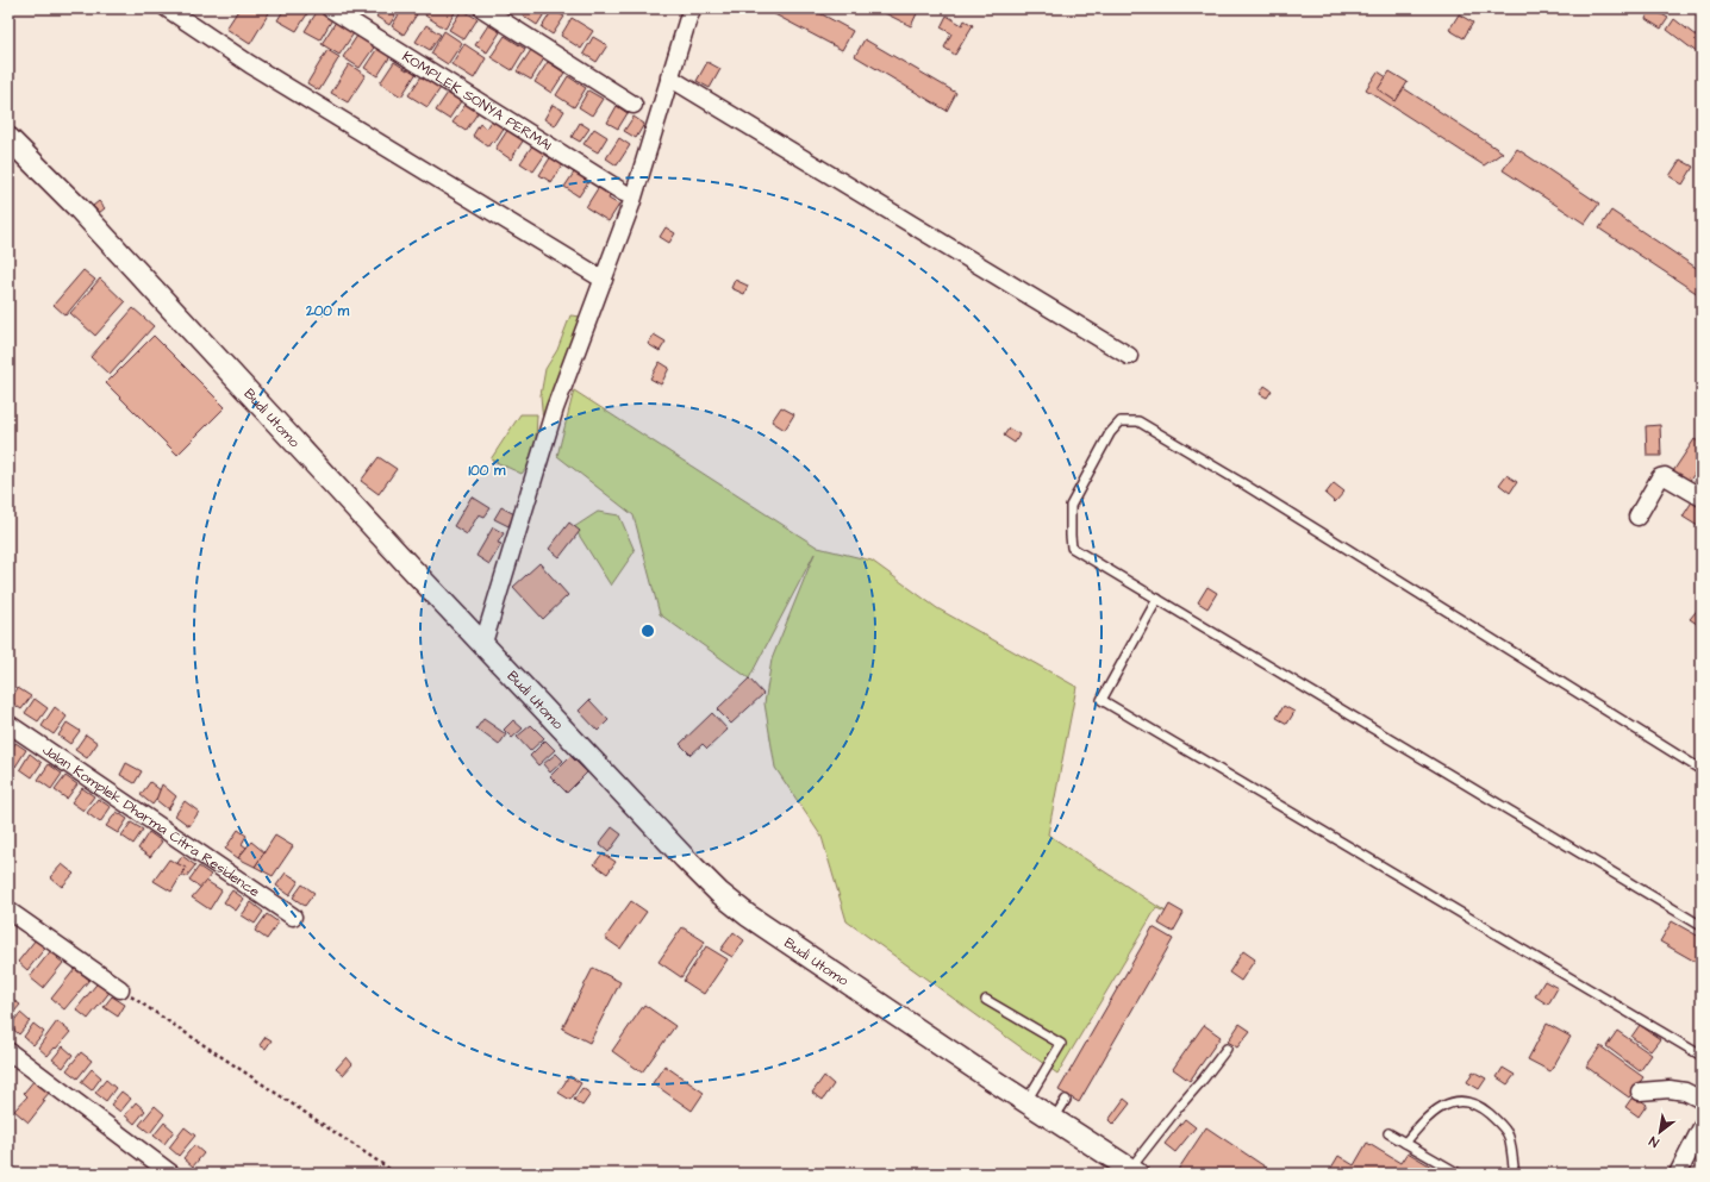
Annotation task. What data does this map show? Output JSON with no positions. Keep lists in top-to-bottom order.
{
  "streets": {
    "street": ["KOMPLEK SONYA PERMAI", "Budi Utomo", "Jalan Komplek Dharma Citra Residence"]
  },
  "north": "bottom left",
  "rings": ["200 m", "100 m"]
}
